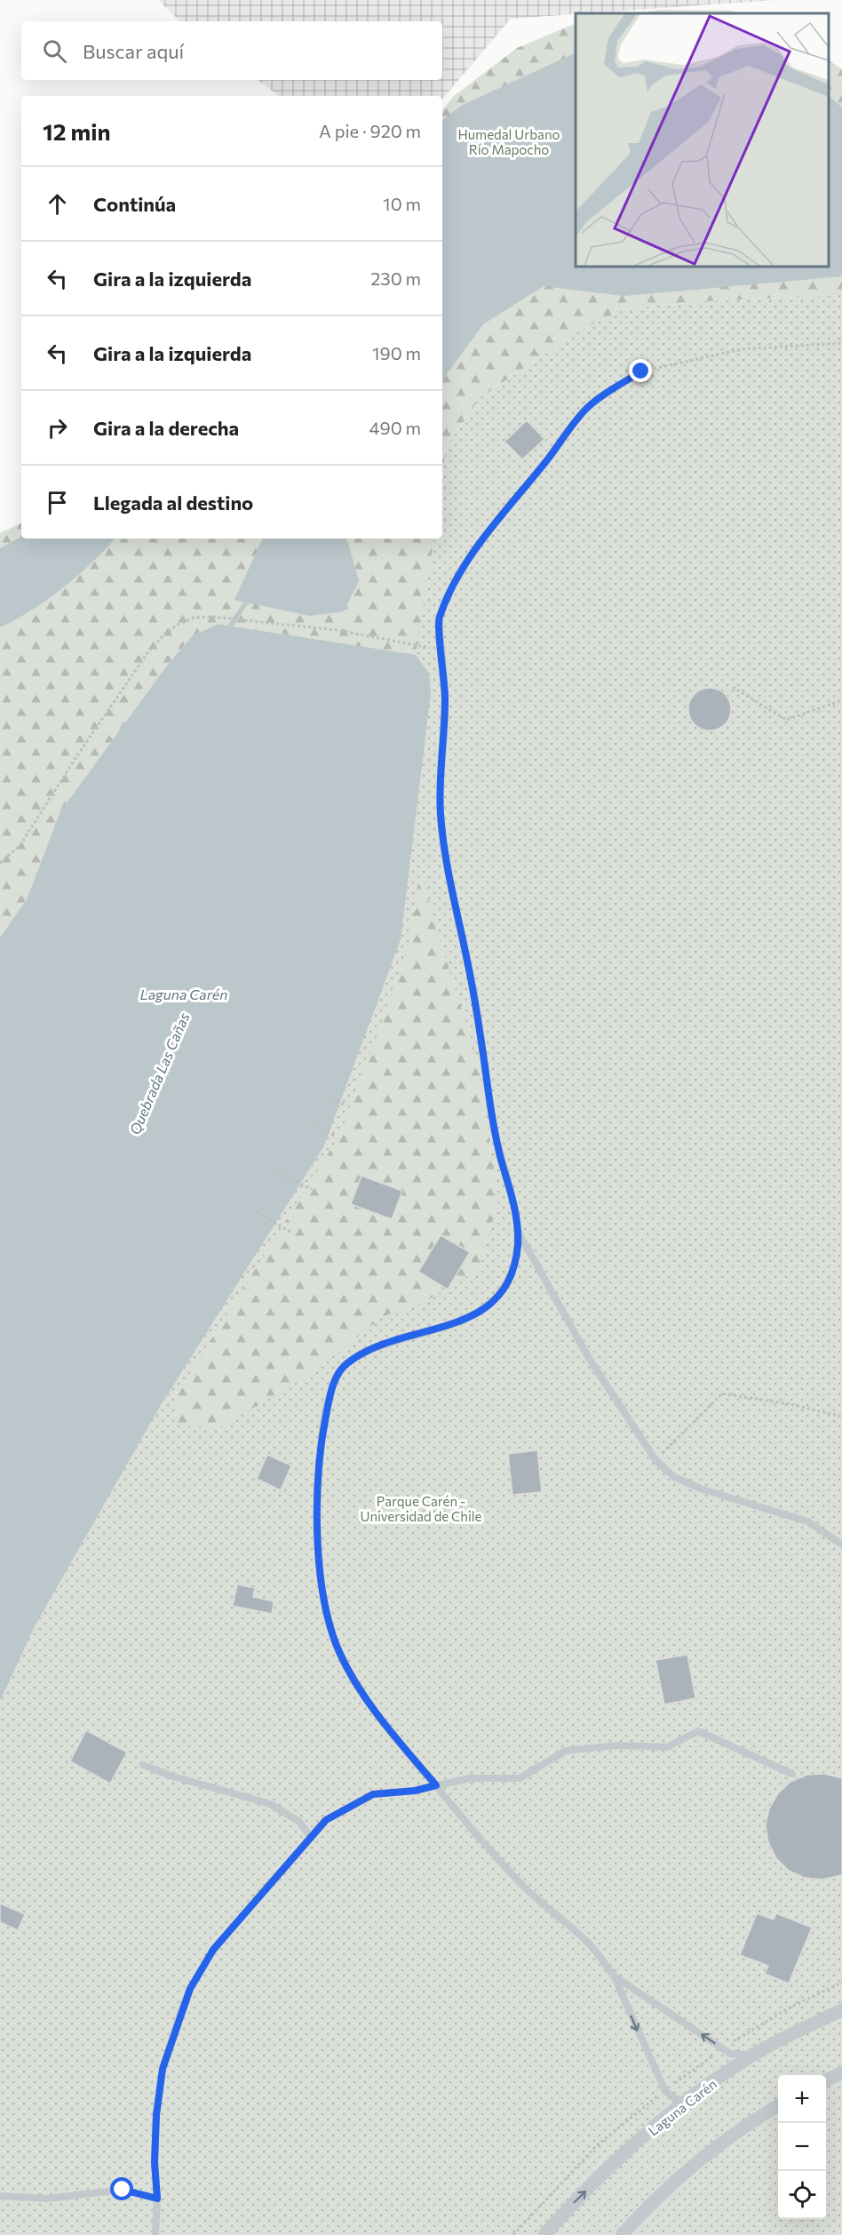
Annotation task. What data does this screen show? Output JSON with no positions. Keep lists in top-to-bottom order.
{
  "streets": {
    "street": ["Laguna Carén"]
  },
  "water": ["Laguna Carén", "Quebrada Las Cañas"],
  "parks": ["Humedal Urbano Río Mapocho", "Parque Carén - Universidad de Chile"],
  "page": {
    "search": "Buscar aquí",
    "heading": ["12 min", "A pie · 920 m"],
    "list": [
      ["Continúa", "10 m"],
      ["Gira a la izquierda", "230 m"],
      ["Gira a la izquierda", "190 m"],
      ["Gira a la derecha", "490 m"],
      "Llegada al destino"
    ],
    "map_buttons": ["+", "−"]
  }
}
